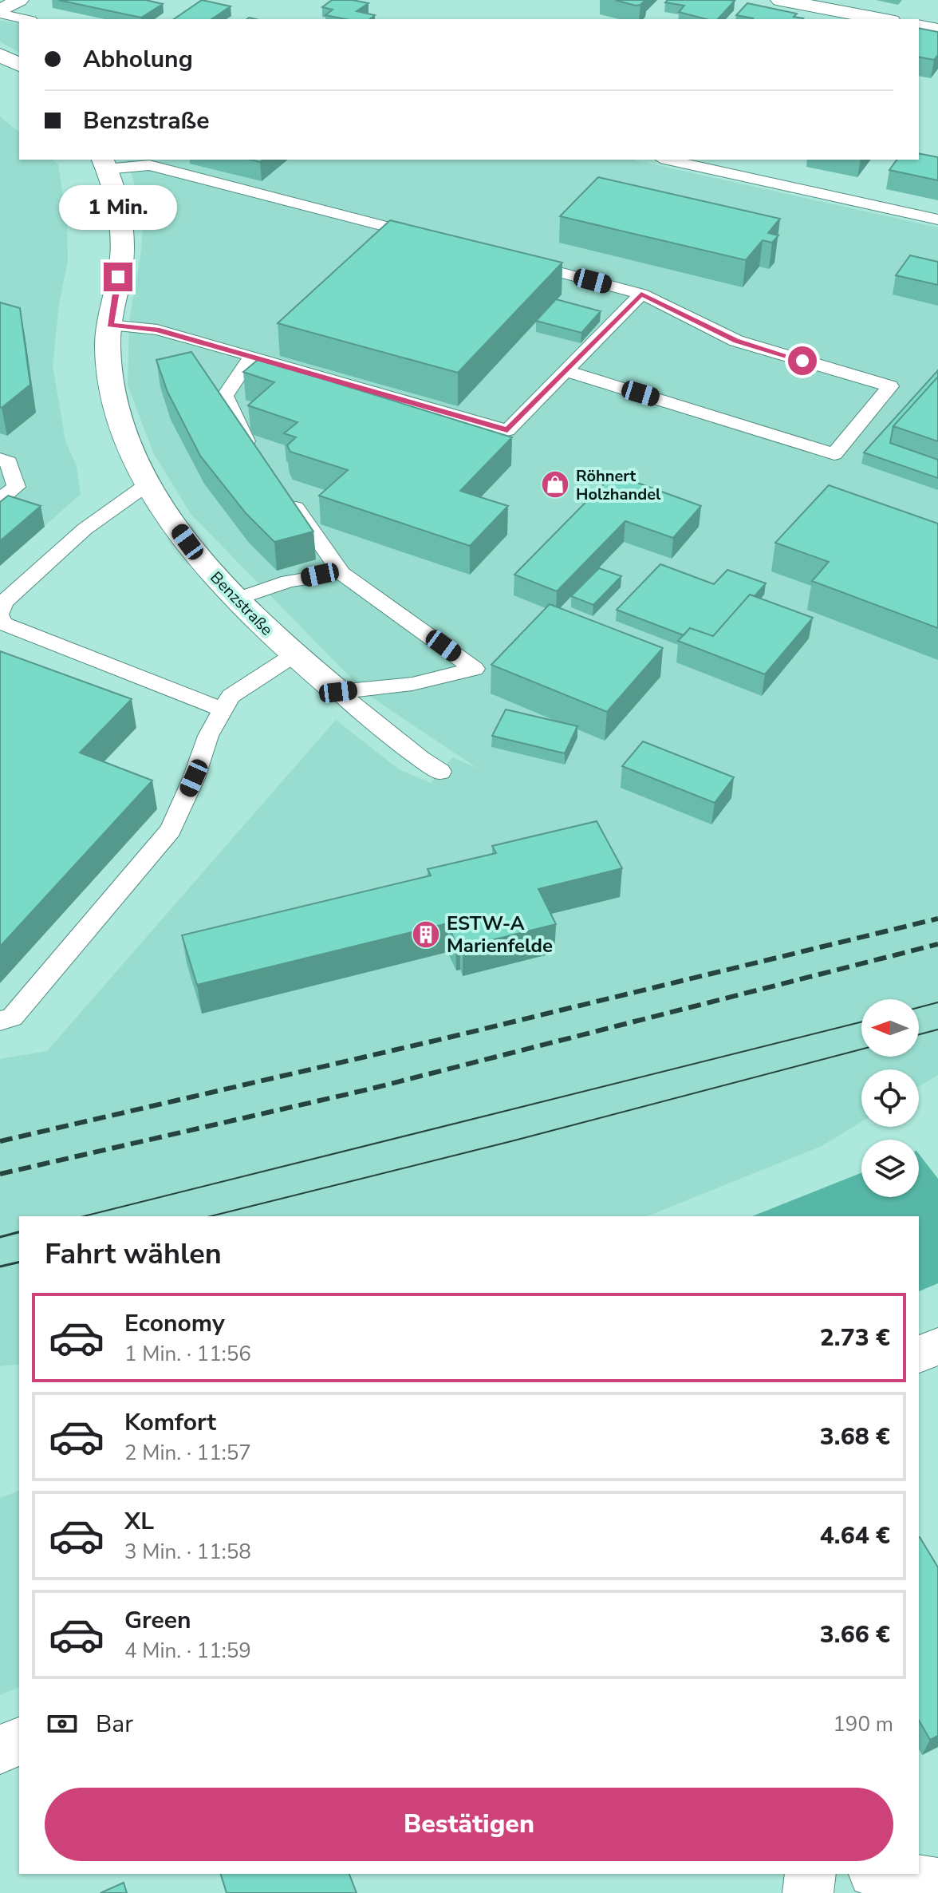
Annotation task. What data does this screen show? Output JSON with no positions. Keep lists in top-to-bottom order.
{
  "streets": {
    "street": ["Benzstraße"]
  },
  "places": {
    "shop": ["Röhnert Holzhandel"],
    "building": ["ESTW-A Marienfelde"]
  },
  "north": "left",
  "page": {
    "banner": ["Abholung", "Benzstraße"],
    "bubble": "1 Min.",
    "heading": "Fahrt wählen",
    "list": [
      {
        "name": "Economy",
        "note": "1 Min. · 11:56",
        "value": "2.73 €"
      },
      {
        "name": "Komfort",
        "note": "2 Min. · 11:57",
        "value": "3.68 €"
      },
      {
        "name": "XL",
        "note": "3 Min. · 11:58",
        "value": "4.64 €"
      },
      {
        "name": "Green",
        "note": "4 Min. · 11:59",
        "value": "3.66 €"
      }
    ],
    "pay": ["Bar", "190 m"],
    "buttons": "Bestätigen"
  }
}
